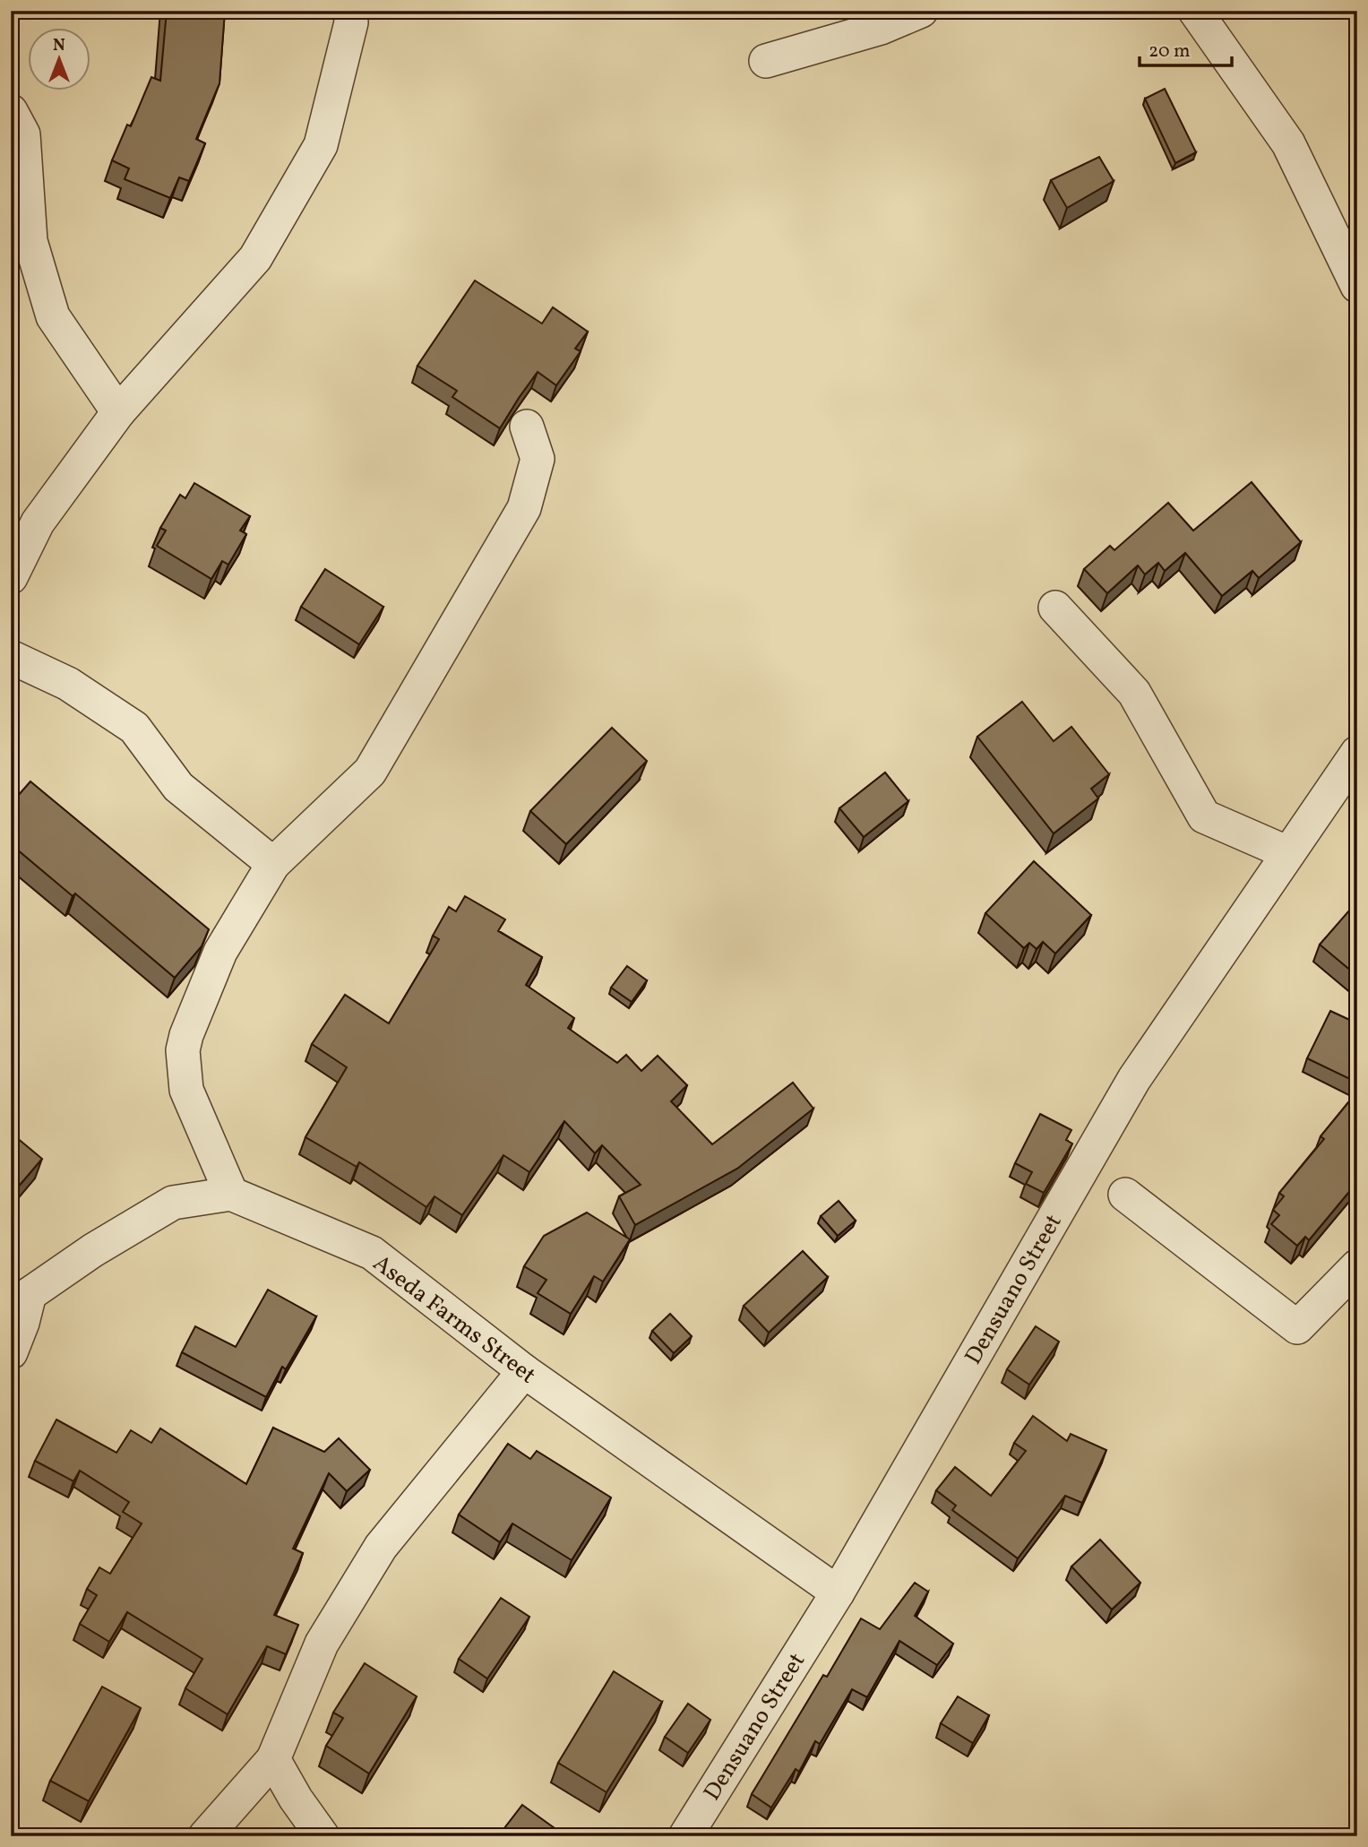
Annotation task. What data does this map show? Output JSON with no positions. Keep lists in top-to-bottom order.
{
  "streets": {
    "street": ["Densuano Street", "Aseda Farms Street"]
  },
  "crossings": [
    ["Densuano Street", "Aseda Farms Street"]
  ],
  "scale_bar": "20 m",
  "north": "top"
}
